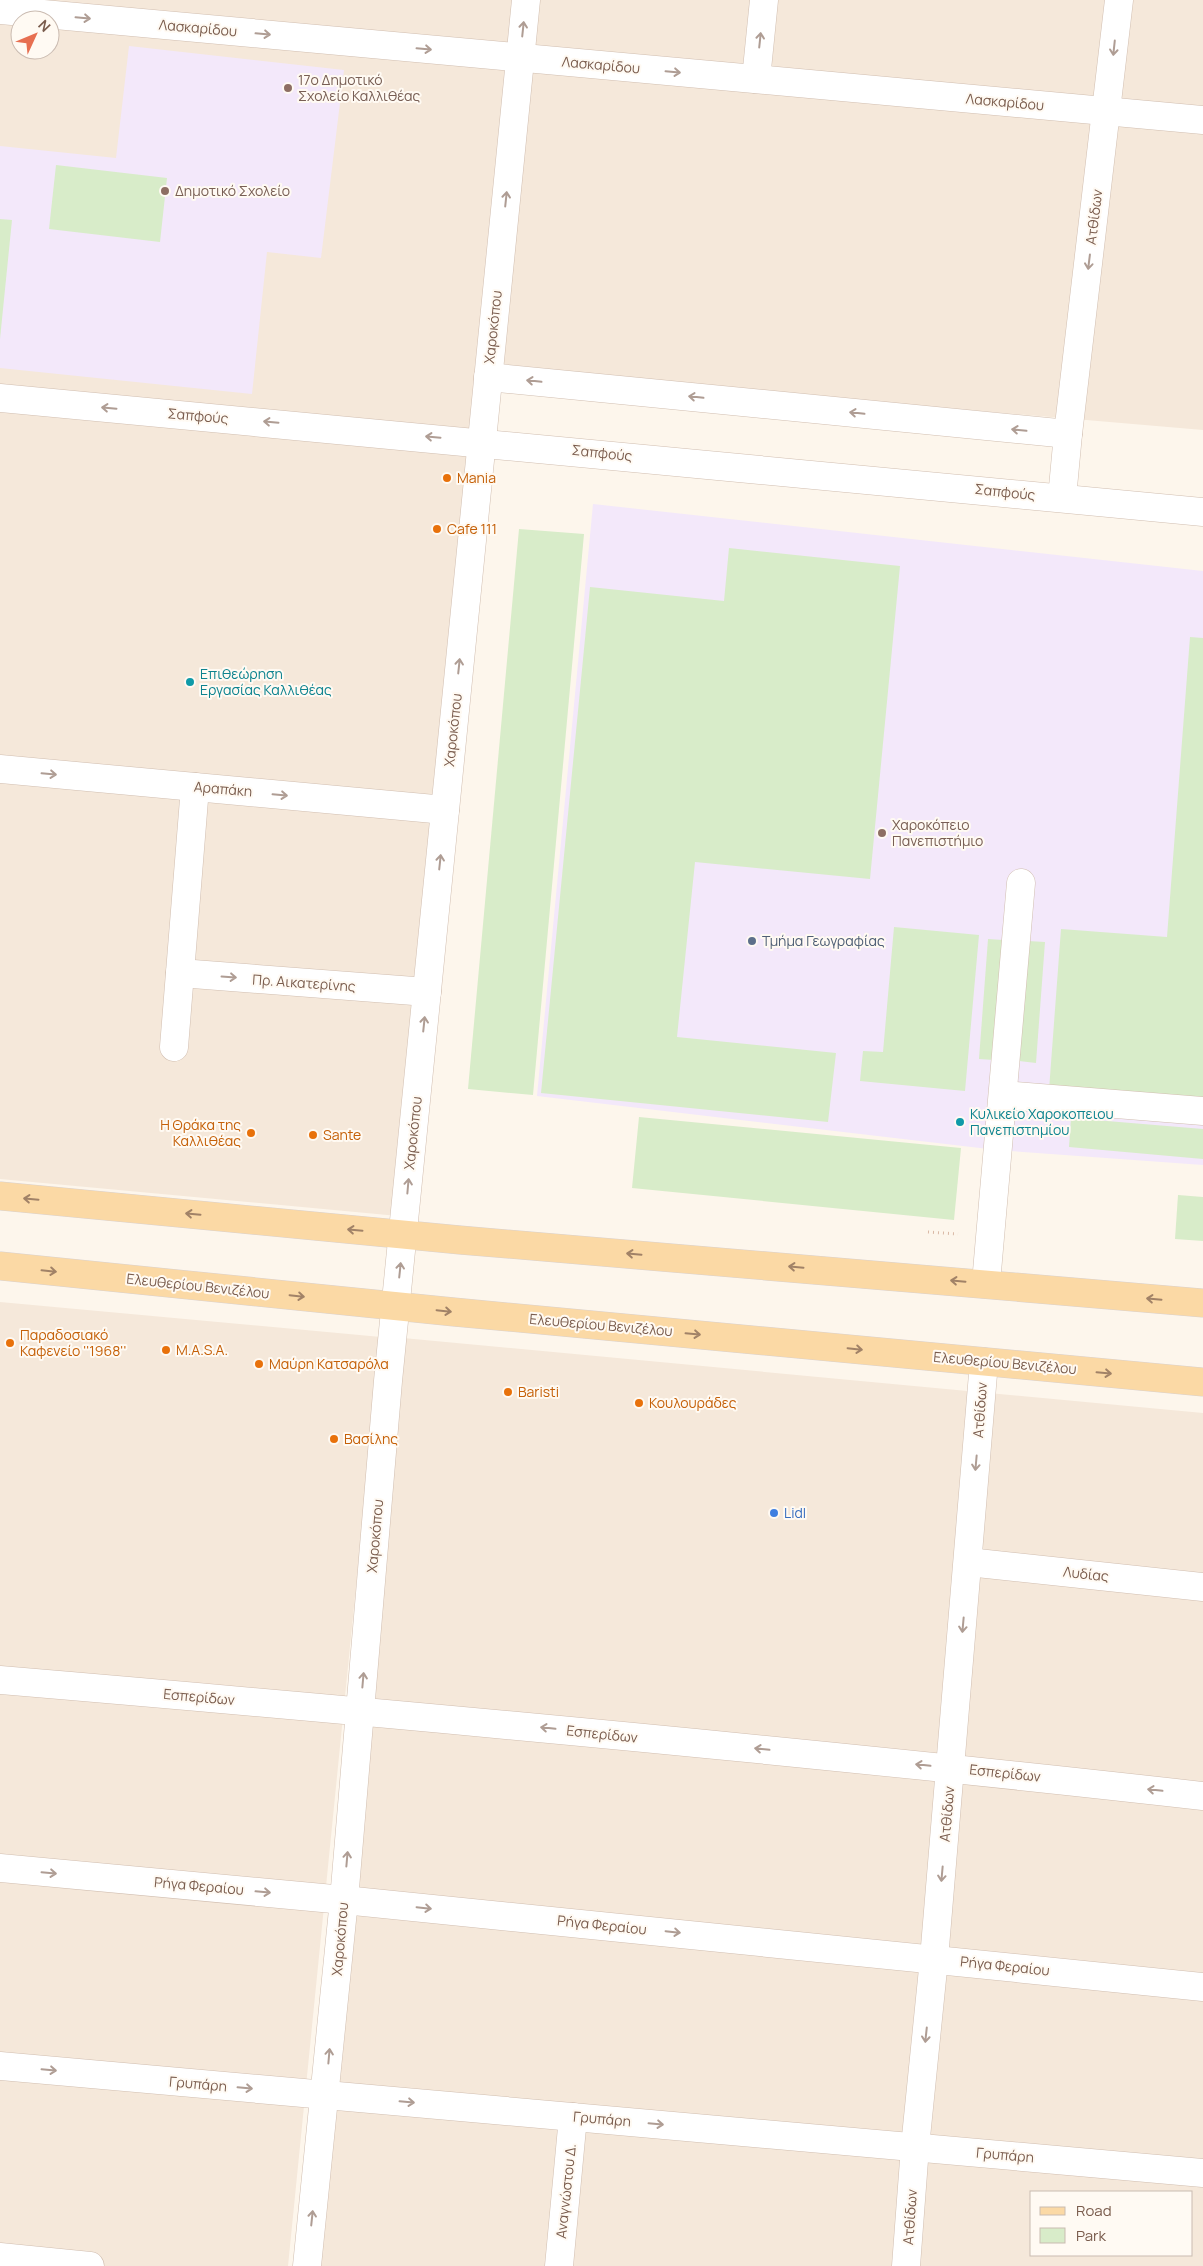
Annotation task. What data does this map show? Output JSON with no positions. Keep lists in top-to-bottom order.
{
  "streets": {
    "main road": ["Ελευθερίου Βενιζέλου"],
    "street": [
      "Λασκαρίδου",
      "Ατθίδων",
      "Χαροκόπου",
      "Σαπφούς",
      "Αραπάκη",
      "Πρ. Αικατερίνης",
      "Λυδίας",
      "Εσπερίδων",
      "Ρήγα Φεραίου",
      "Γρυπάρη",
      "Αναγνώστου Δ."
    ]
  },
  "crossings": [
    ["Λασκαρίδου", "Ατθίδων"],
    ["Λασκαρίδου", "Χαροκόπου"],
    ["Ατθίδων", "Σαπφούς"],
    ["Ατθίδων", "Ελευθερίου Βενιζέλου"],
    ["Ατθίδων", "Λυδίας"],
    ["Ατθίδων", "Εσπερίδων"],
    ["Ατθίδων", "Ρήγα Φεραίου"],
    ["Ατθίδων", "Γρυπάρη"],
    ["Χαροκόπου", "Σαπφούς"],
    ["Χαροκόπου", "Αραπάκη"],
    ["Χαροκόπου", "Πρ. Αικατερίνης"],
    ["Χαροκόπου", "Ελευθερίου Βενιζέλου"],
    ["Χαροκόπου", "Εσπερίδων"],
    ["Χαροκόπου", "Ρήγα Φεραίου"],
    ["Χαροκόπου", "Γρυπάρη"],
    ["Γρυπάρη", "Αναγνώστου Δ."]
  ],
  "one_way": [
    "Λασκαρίδου",
    "Ατθίδων",
    "Χαροκόπου",
    "Σαπφούς",
    "Αραπάκη",
    "Πρ. Αικατερίνης",
    "Εσπερίδων",
    "Ρήγα Φεραίου",
    "Γρυπάρη"
  ],
  "places": [
    "17ο Δημοτικό Σχολείο Καλλιθέας",
    "Δημοτικό Σχολείο",
    "Mania",
    "Cafe 111",
    "Επιθεώρηση Εργασίας Καλλιθέας",
    "Χαροκόπειο Πανεπιστήμιο",
    "Τμήμα Γεωγραφίας",
    "Κυλικείο Χαροκοπειου Πανεπιστημίου",
    "Η Θράκα της Καλλιθέας",
    "Sante",
    "Παραδοσιακό Καφενείο ''1968''",
    "M.A.S.A.",
    "Μαύρη Κατσαρόλα",
    "Baristi",
    "Κουλουράδες",
    "Βασίλης",
    "Lidl"
  ],
  "legend": ["Road", "Park"],
  "north": "top right"
}
